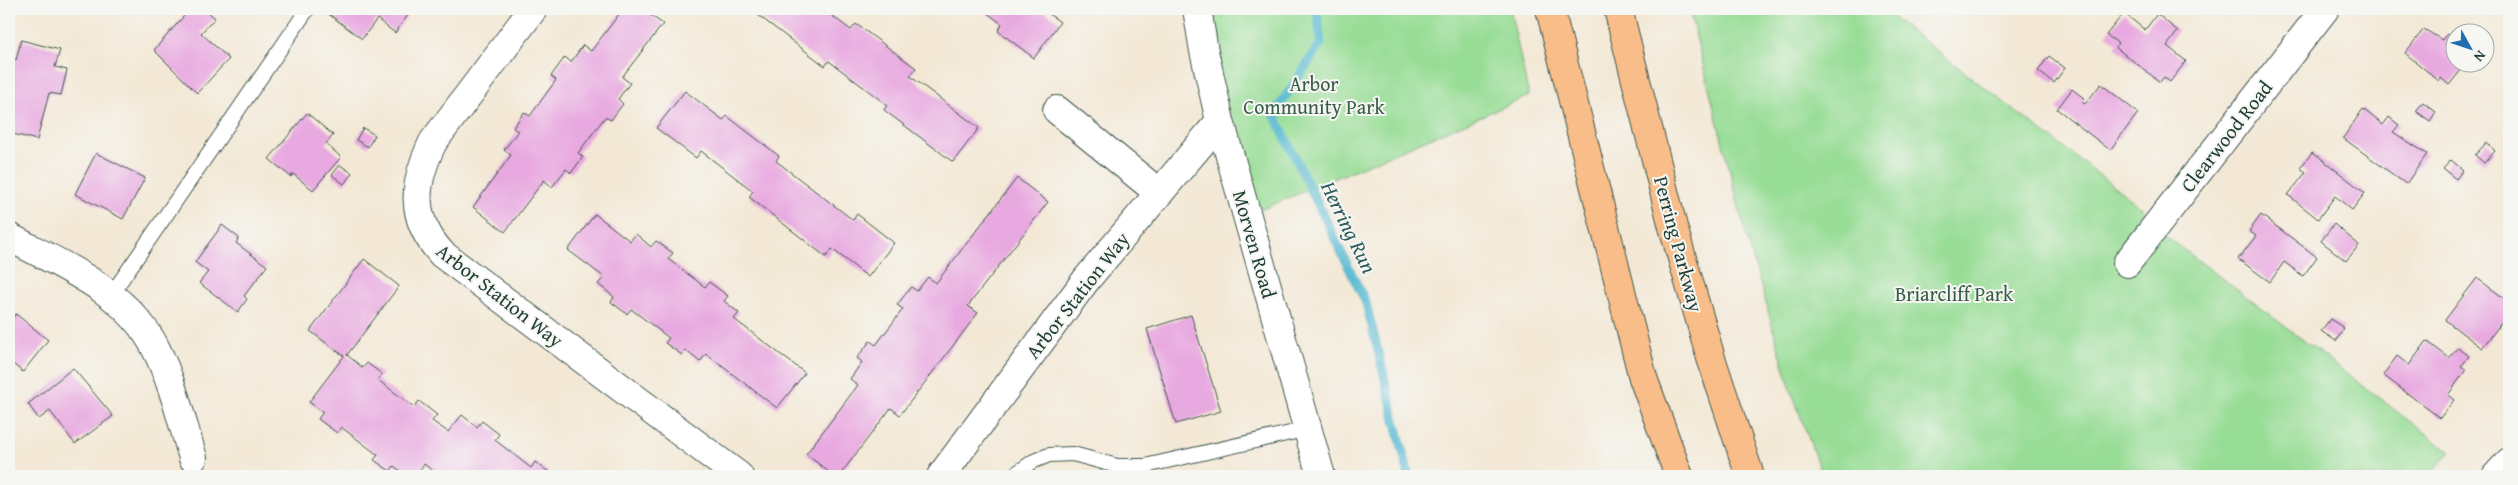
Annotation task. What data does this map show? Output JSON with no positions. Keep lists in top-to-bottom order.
{
  "streets": {
    "main road": ["Perring Parkway"],
    "street": ["Clearwood Road", "Morven Road", "Arbor Station Way"]
  },
  "crossings": [
    ["Morven Road", "Arbor Station Way"]
  ],
  "water": ["Herring Run"],
  "parks": ["Arbor Community Park", "Briarcliff Park"],
  "north": "bottom right"
}
